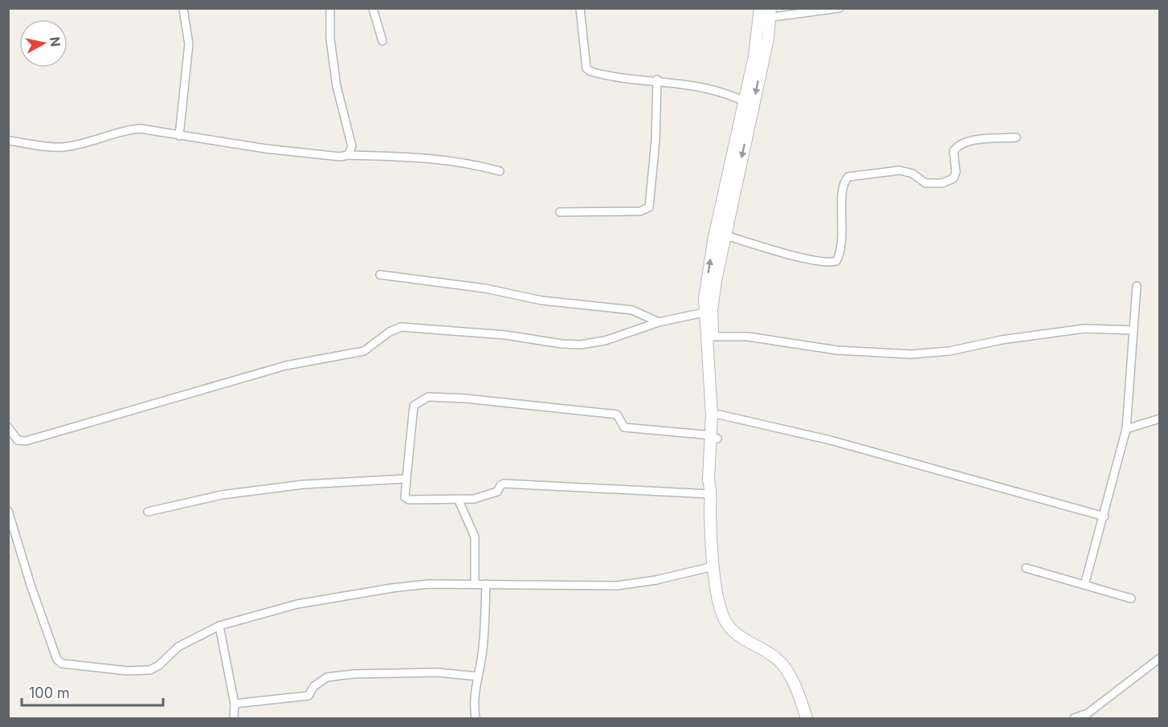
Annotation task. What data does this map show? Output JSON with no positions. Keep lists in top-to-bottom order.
{
  "scale_bar": "100 m",
  "north": "right"
}
